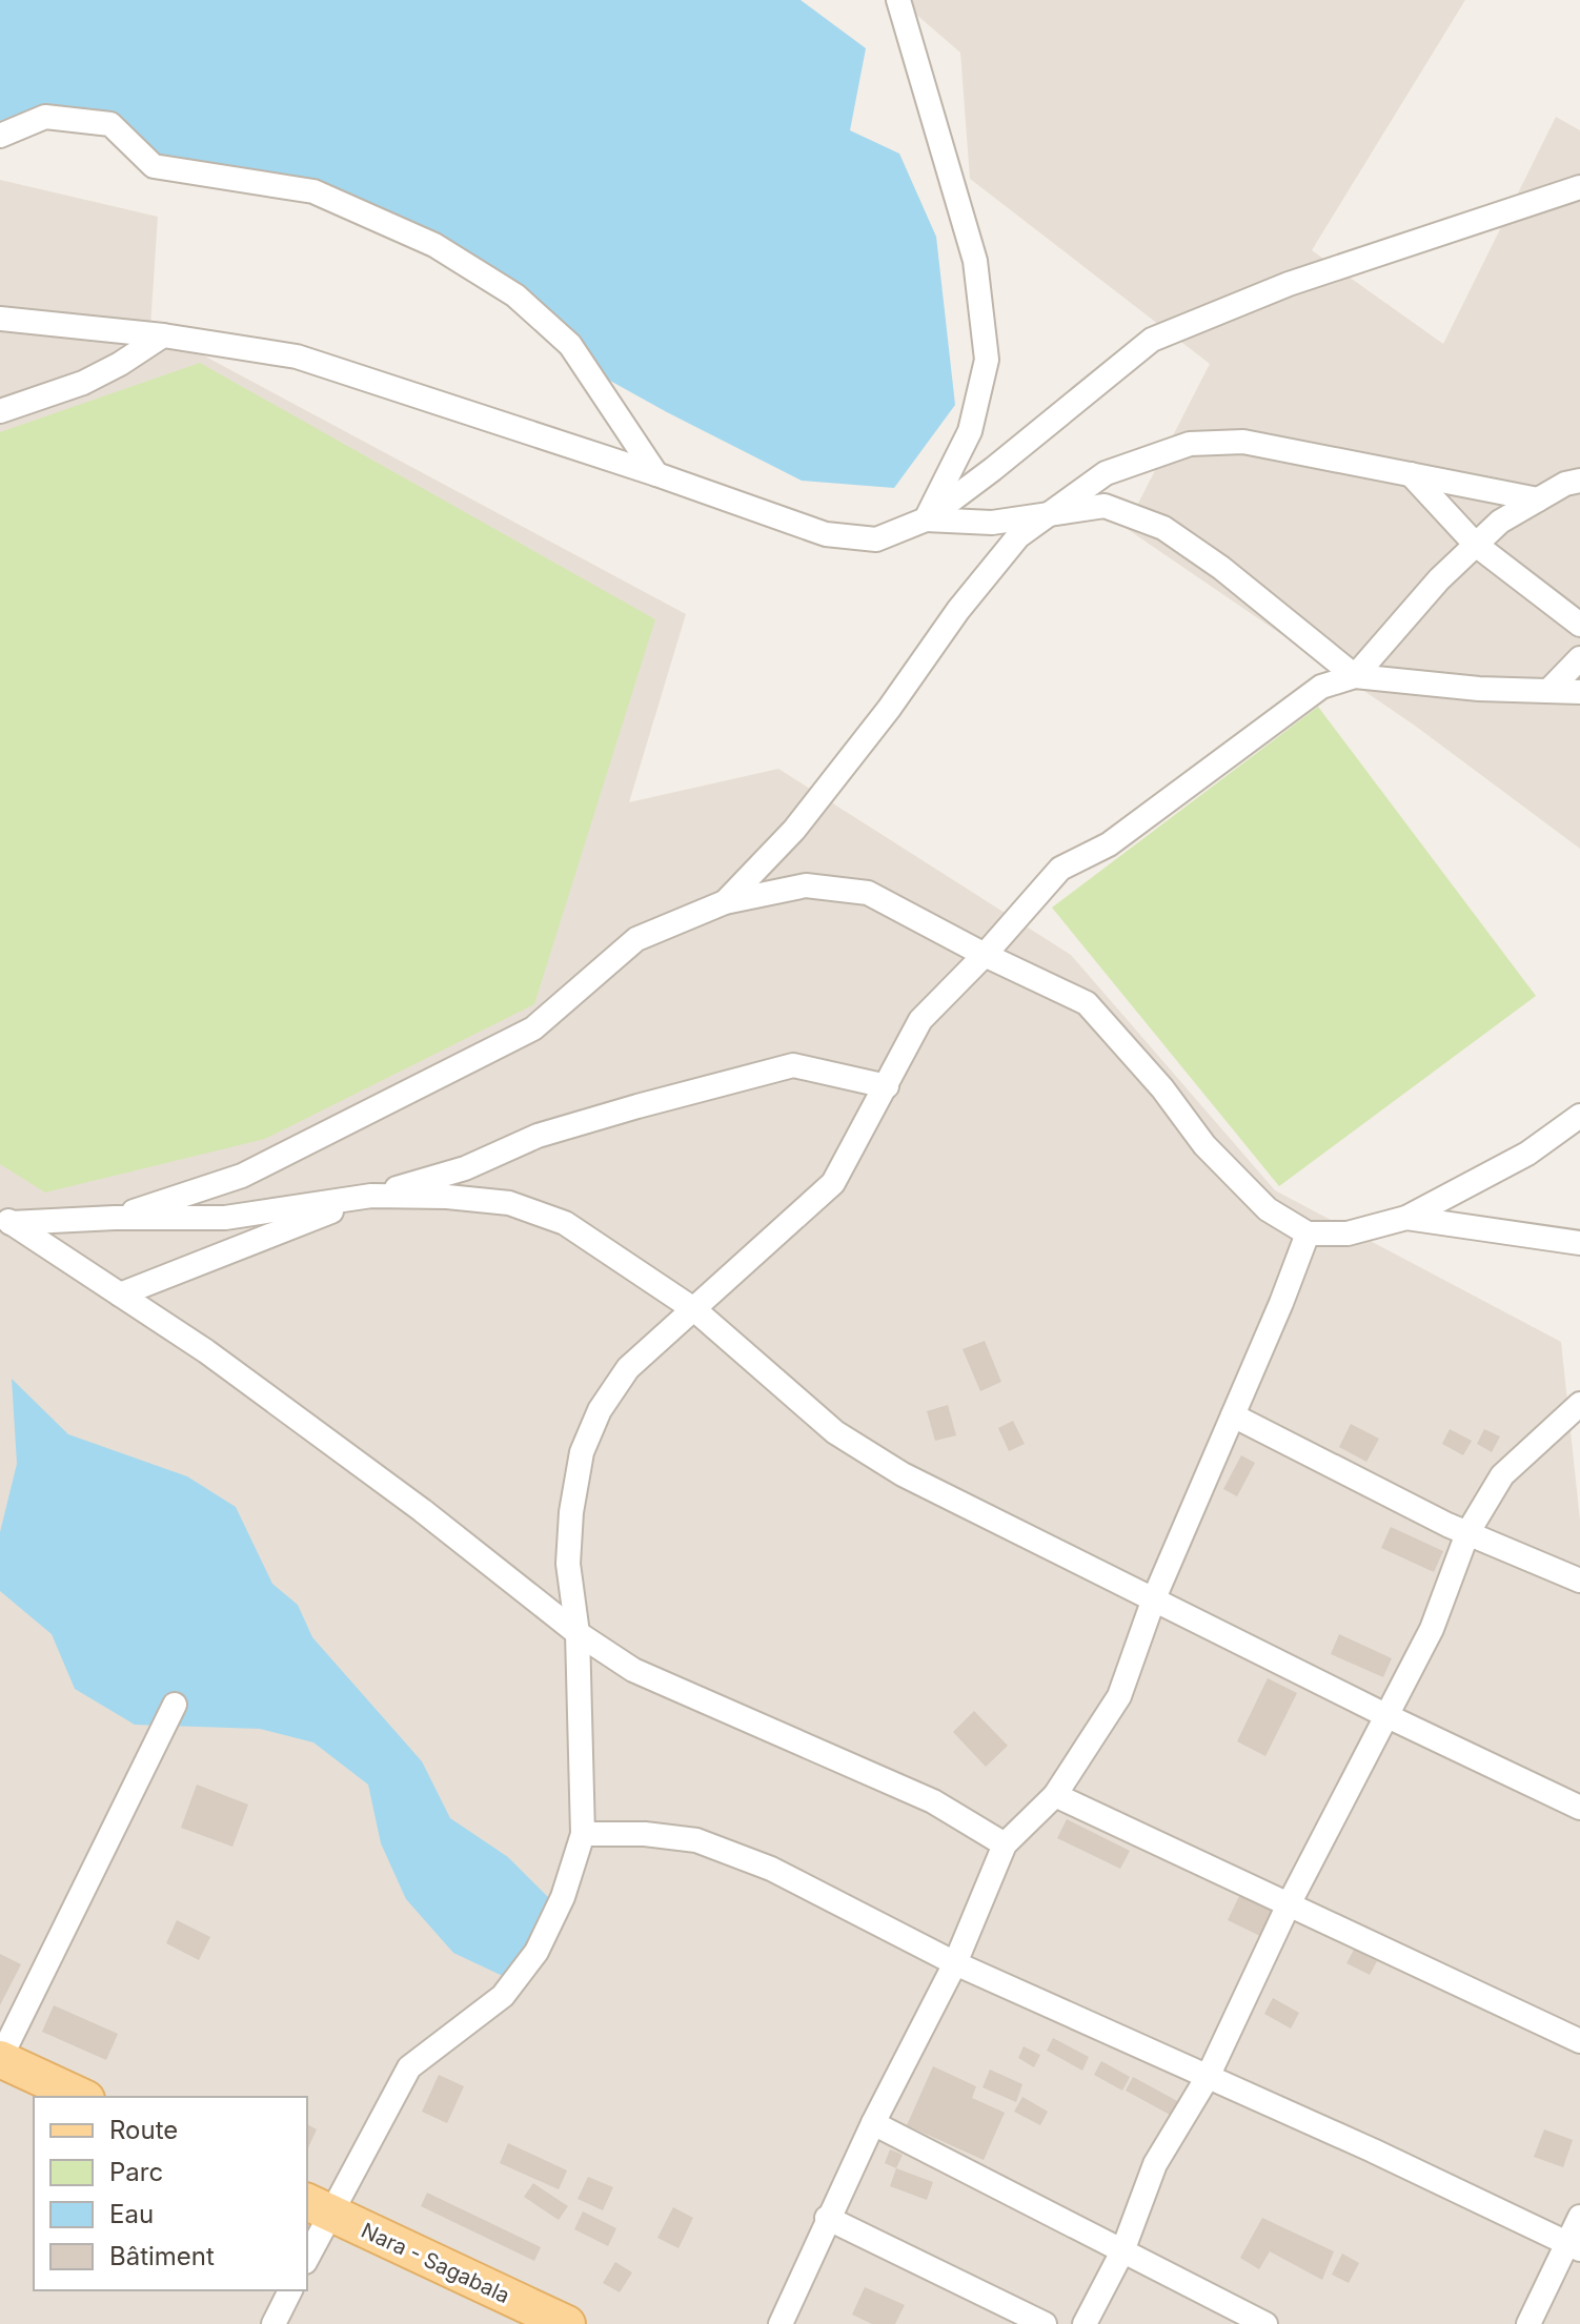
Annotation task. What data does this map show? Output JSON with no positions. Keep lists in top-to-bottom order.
{
  "streets": {
    "main road": ["Nara - Sagabala"]
  },
  "legend": [
    "Route",
    "Parc",
    "Eau",
    "Bâtiment"
  ]
}
